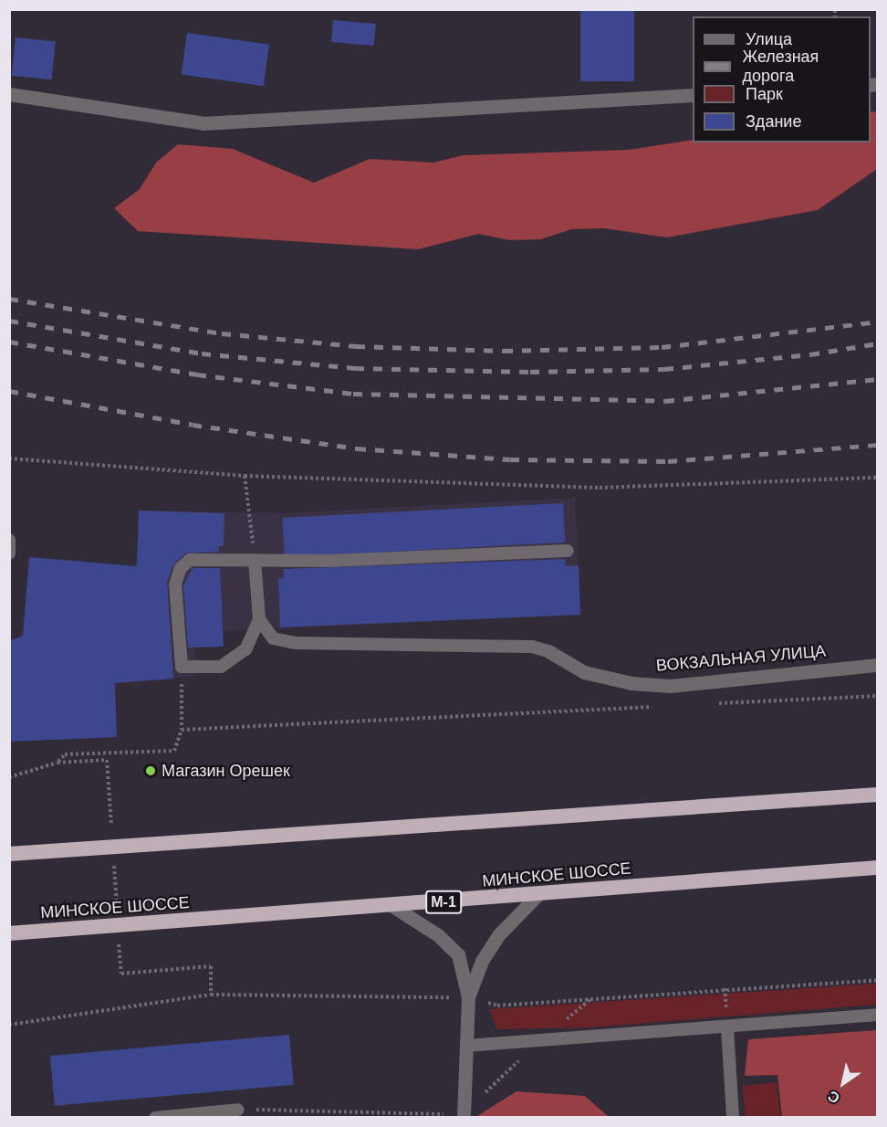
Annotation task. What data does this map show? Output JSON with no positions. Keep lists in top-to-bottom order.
{
  "streets": {
    "highway": ["МИНСКОЕ ШОССЕ", "М-1"],
    "street": ["ВОКЗАЛЬНАЯ УЛИЦА"]
  },
  "places": ["Магазин Орешек"],
  "legend": [
    "Улица",
    "Железная дорога",
    "Парк",
    "Здание"
  ],
  "north": "bottom left"
}
